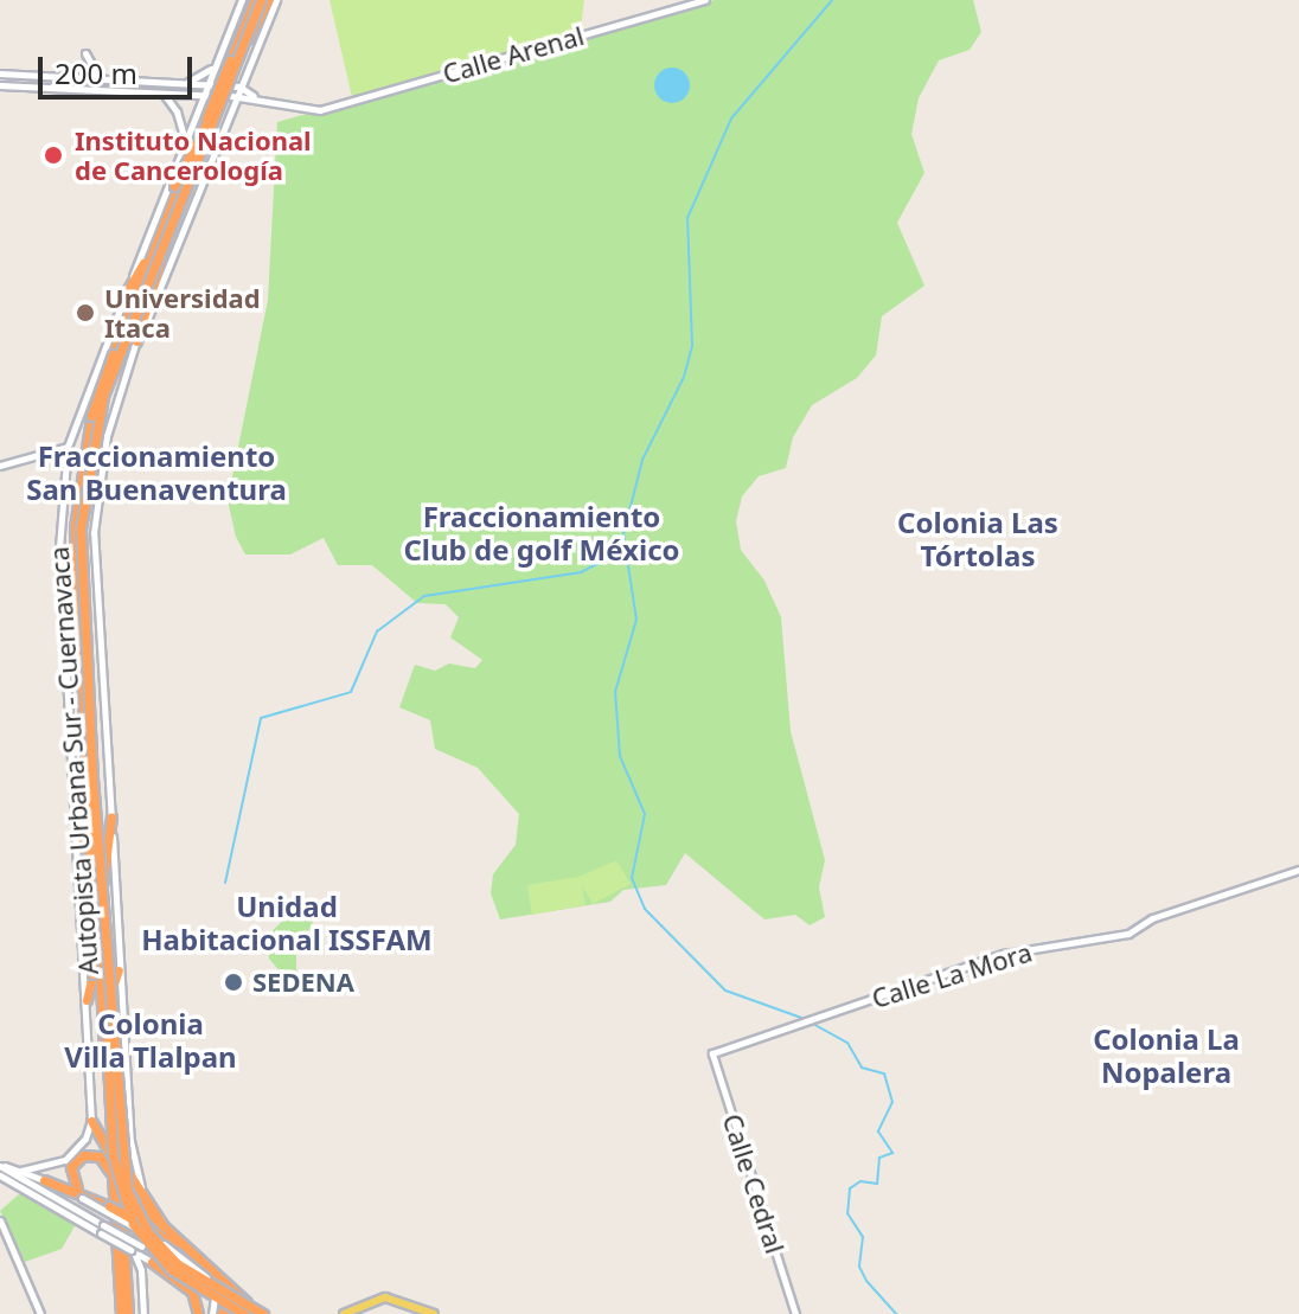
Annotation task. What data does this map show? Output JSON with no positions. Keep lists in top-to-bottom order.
{
  "streets": {
    "highway": ["Autopista Urbana Sur - Cuernavaca"],
    "main road": ["Calle Arenal", "Calle La Mora", "Calle Cedral"]
  },
  "crossings": [
    ["Calle La Mora", "Calle Cedral"]
  ],
  "districts": [
    "Fraccionamiento San Buenaventura",
    "Fraccionamiento Club de golf México",
    "Colonia Las Tórtolas",
    "Unidad Habitacional ISSFAM",
    "Colonia Villa Tlalpan",
    "Colonia La Nopalera"
  ],
  "places": ["Instituto Nacional de Cancerología", "Universidad Itaca", "SEDENA"],
  "scale_bar": "200 m"
}
